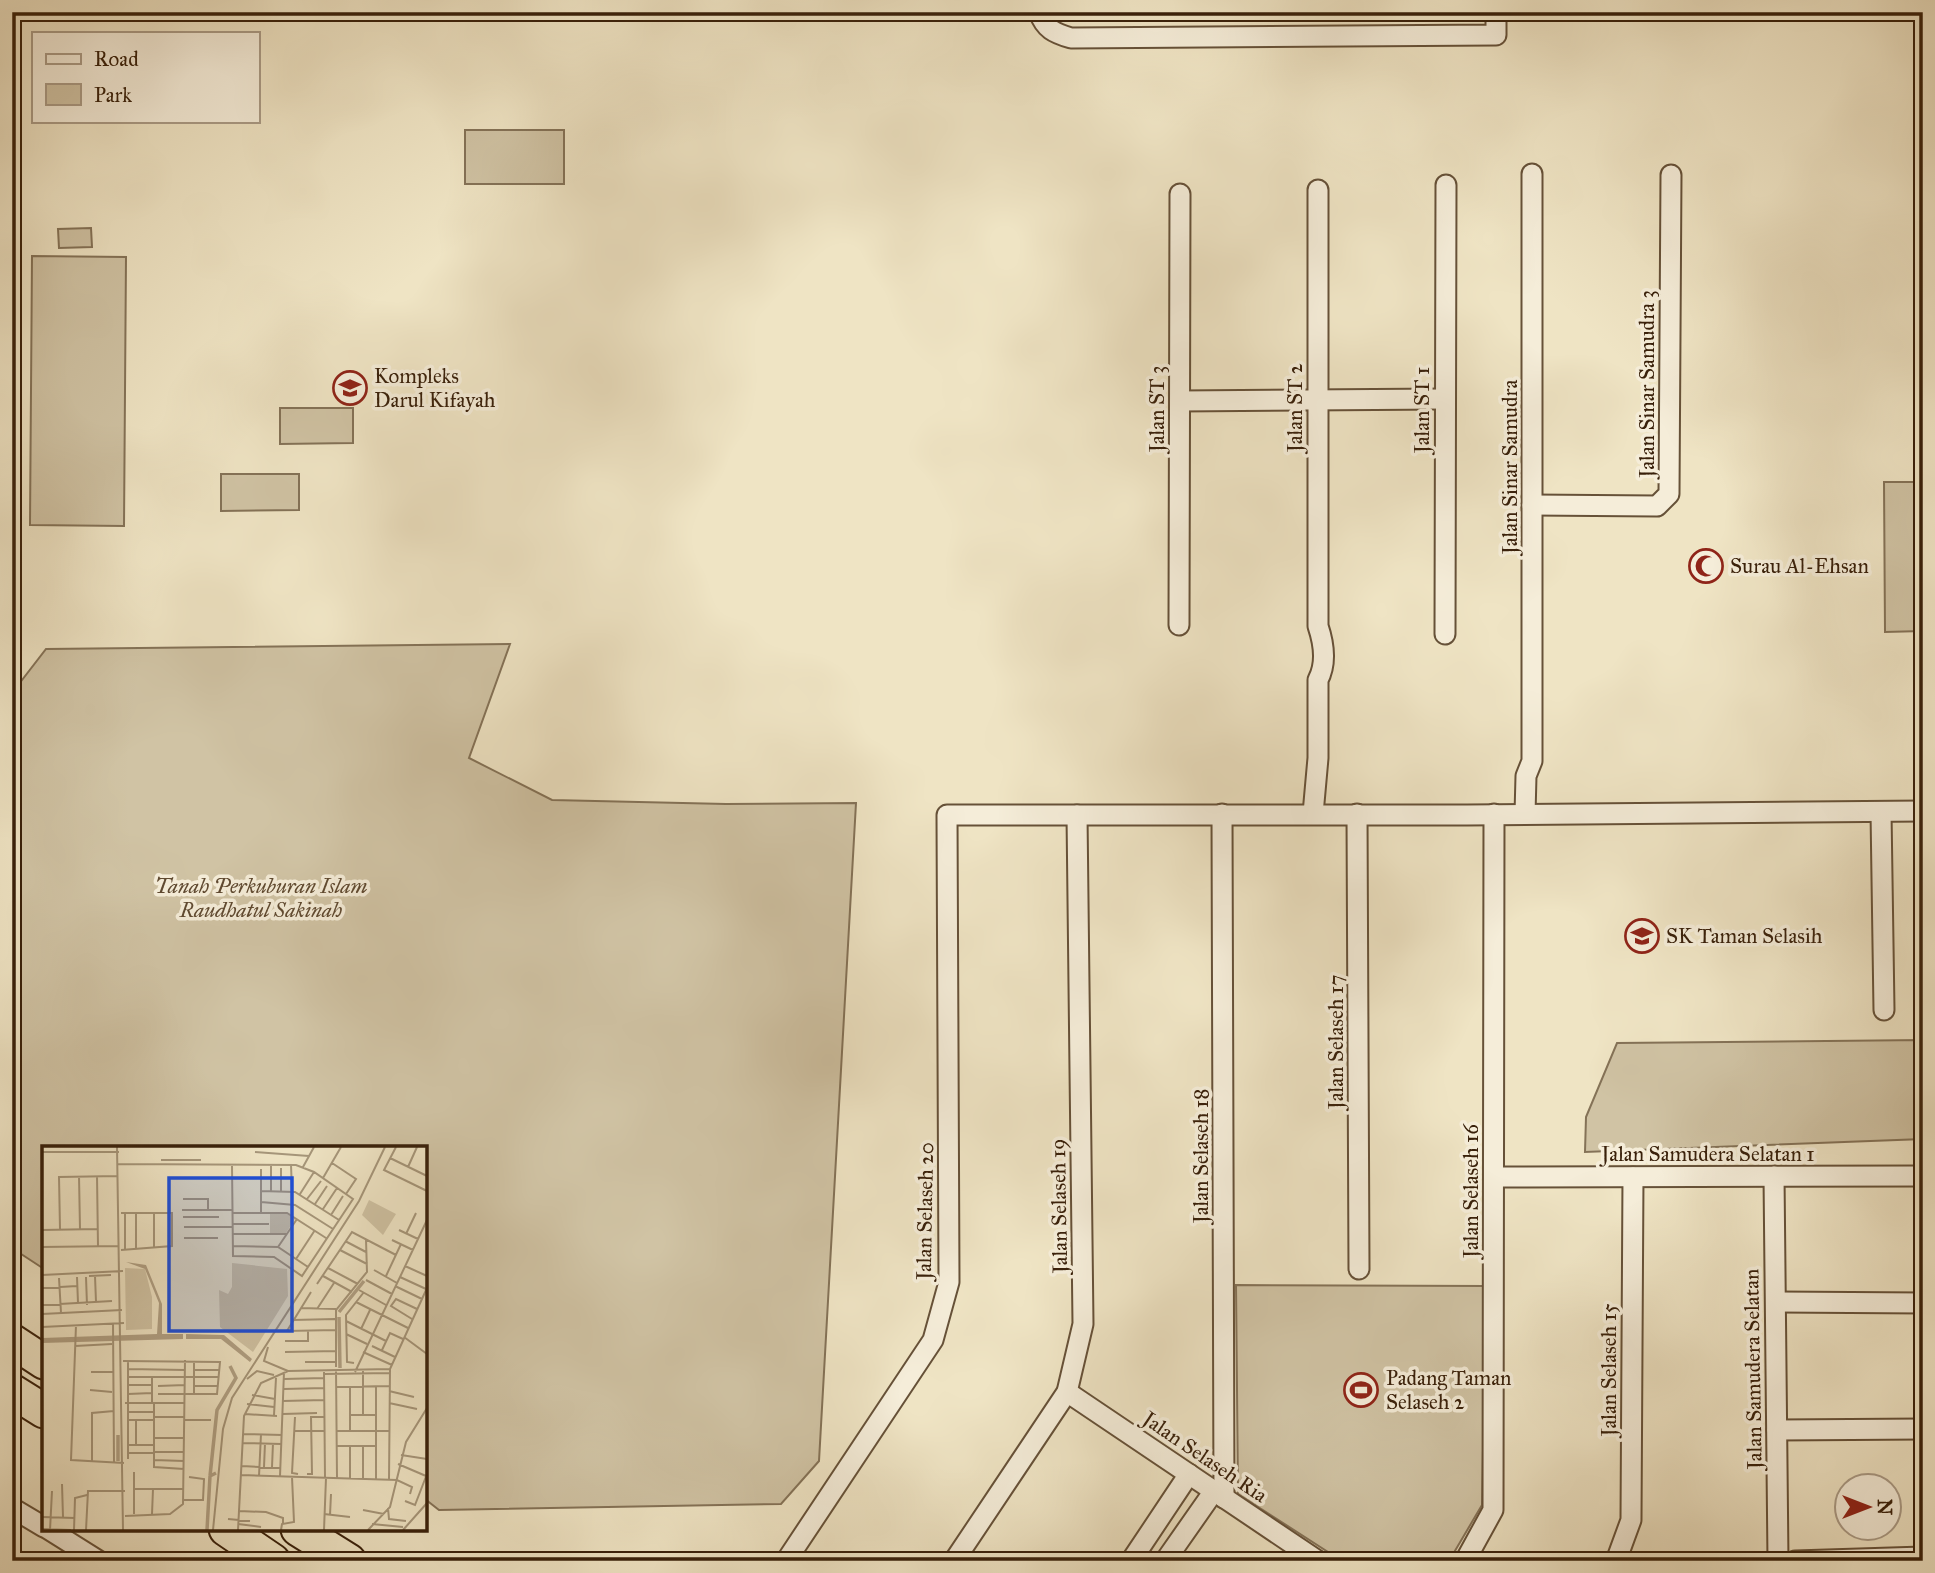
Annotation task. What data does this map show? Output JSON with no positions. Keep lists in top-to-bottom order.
{
  "streets": {
    "street": [
      "Jalan Sinar Samudra 3",
      "Jalan ST 2",
      "Jalan ST 3",
      "Jalan ST 1",
      "Jalan Sinar Samudra",
      "Jalan Selaseh 17",
      "Jalan Samudera Selatan 1",
      "Jalan Selaseh 18",
      "Jalan Selaseh 16",
      "Jalan Selaseh 19",
      "Jalan Selaseh 20",
      "Jalan Samudera Selatan",
      "Jalan Selaseh 15",
      "Jalan Selaseh Ria"
    ]
  },
  "crossings": [
    ["Jalan Sinar Samudra 3", "Jalan Sinar Samudra"],
    ["Jalan Samudera Selatan 1", "Jalan Selaseh 16"],
    ["Jalan Samudera Selatan 1", "Jalan Samudera Selatan"],
    ["Jalan Samudera Selatan 1", "Jalan Selaseh 15"],
    ["Jalan Selaseh 18", "Jalan Selaseh Ria"],
    ["Jalan Selaseh 19", "Jalan Selaseh 20"],
    ["Jalan Selaseh 19", "Jalan Selaseh Ria"]
  ],
  "parks": ["Tanah Perkuburan Islam Raudhatul Sakinah"],
  "places": {
    "school or university": ["Kompleks Darul Kifayah", "SK Taman Selasih"],
    "mosque": ["Surau Al-Ehsan"],
    "sports": ["Padang Taman Selaseh 2"]
  },
  "legend": ["Road", "Park"],
  "north": "right"
}
